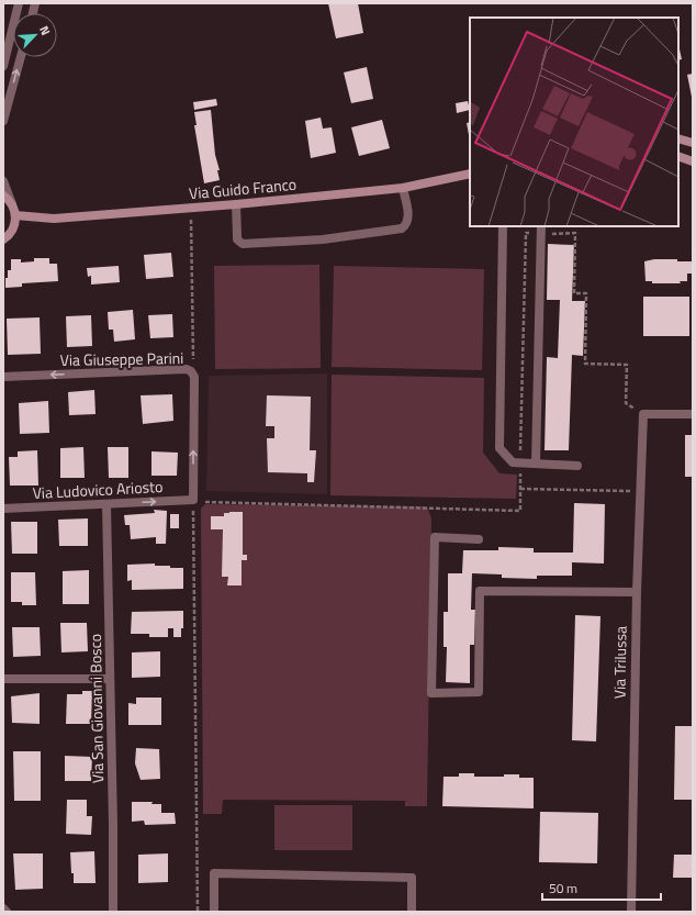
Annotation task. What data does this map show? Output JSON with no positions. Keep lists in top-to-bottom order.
{
  "streets": {
    "street": [
      "Via Guido Franco",
      "Via Giuseppe Parini",
      "Via Ludovico Ariosto",
      "Via Trilussa",
      "Via San Giovanni Bosco"
    ]
  },
  "crossings": [
    ["Via Giuseppe Parini", "Via Ludovico Ariosto"],
    ["Via Ludovico Ariosto", "Via San Giovanni Bosco"]
  ],
  "one_way": ["Via Ludovico Ariosto"],
  "scale_bar": "50 m",
  "north": "top right"
}
